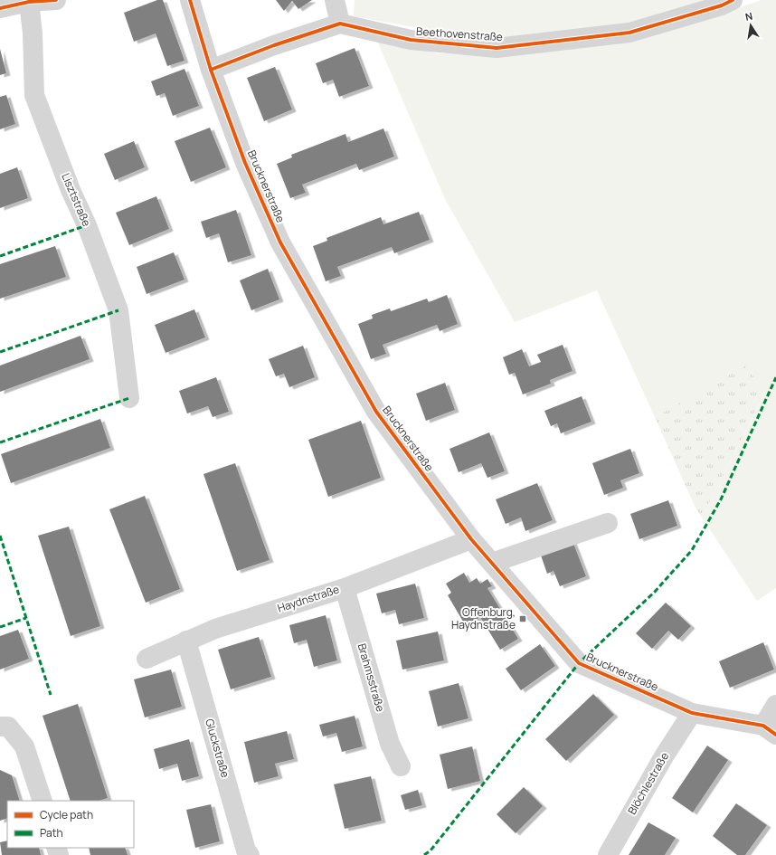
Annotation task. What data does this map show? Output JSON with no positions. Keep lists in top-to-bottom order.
{
  "streets": {
    "street": [
      "Beethovenstraße",
      "Brucknerstraße",
      "Lisztstraße",
      "Haydnstraße",
      "Brahmsstraße",
      "Gluckstraße",
      "Blöchlestraße"
    ]
  },
  "crossings": [
    ["Brucknerstraße", "Haydnstraße"],
    ["Brucknerstraße", "Blöchlestraße"],
    ["Haydnstraße", "Brahmsstraße"],
    ["Haydnstraße", "Gluckstraße"]
  ],
  "places": {
    "transit": ["Offenburg, Haydnstraße"]
  },
  "legend": ["Cycle path", "Path"],
  "north": "top"
}
